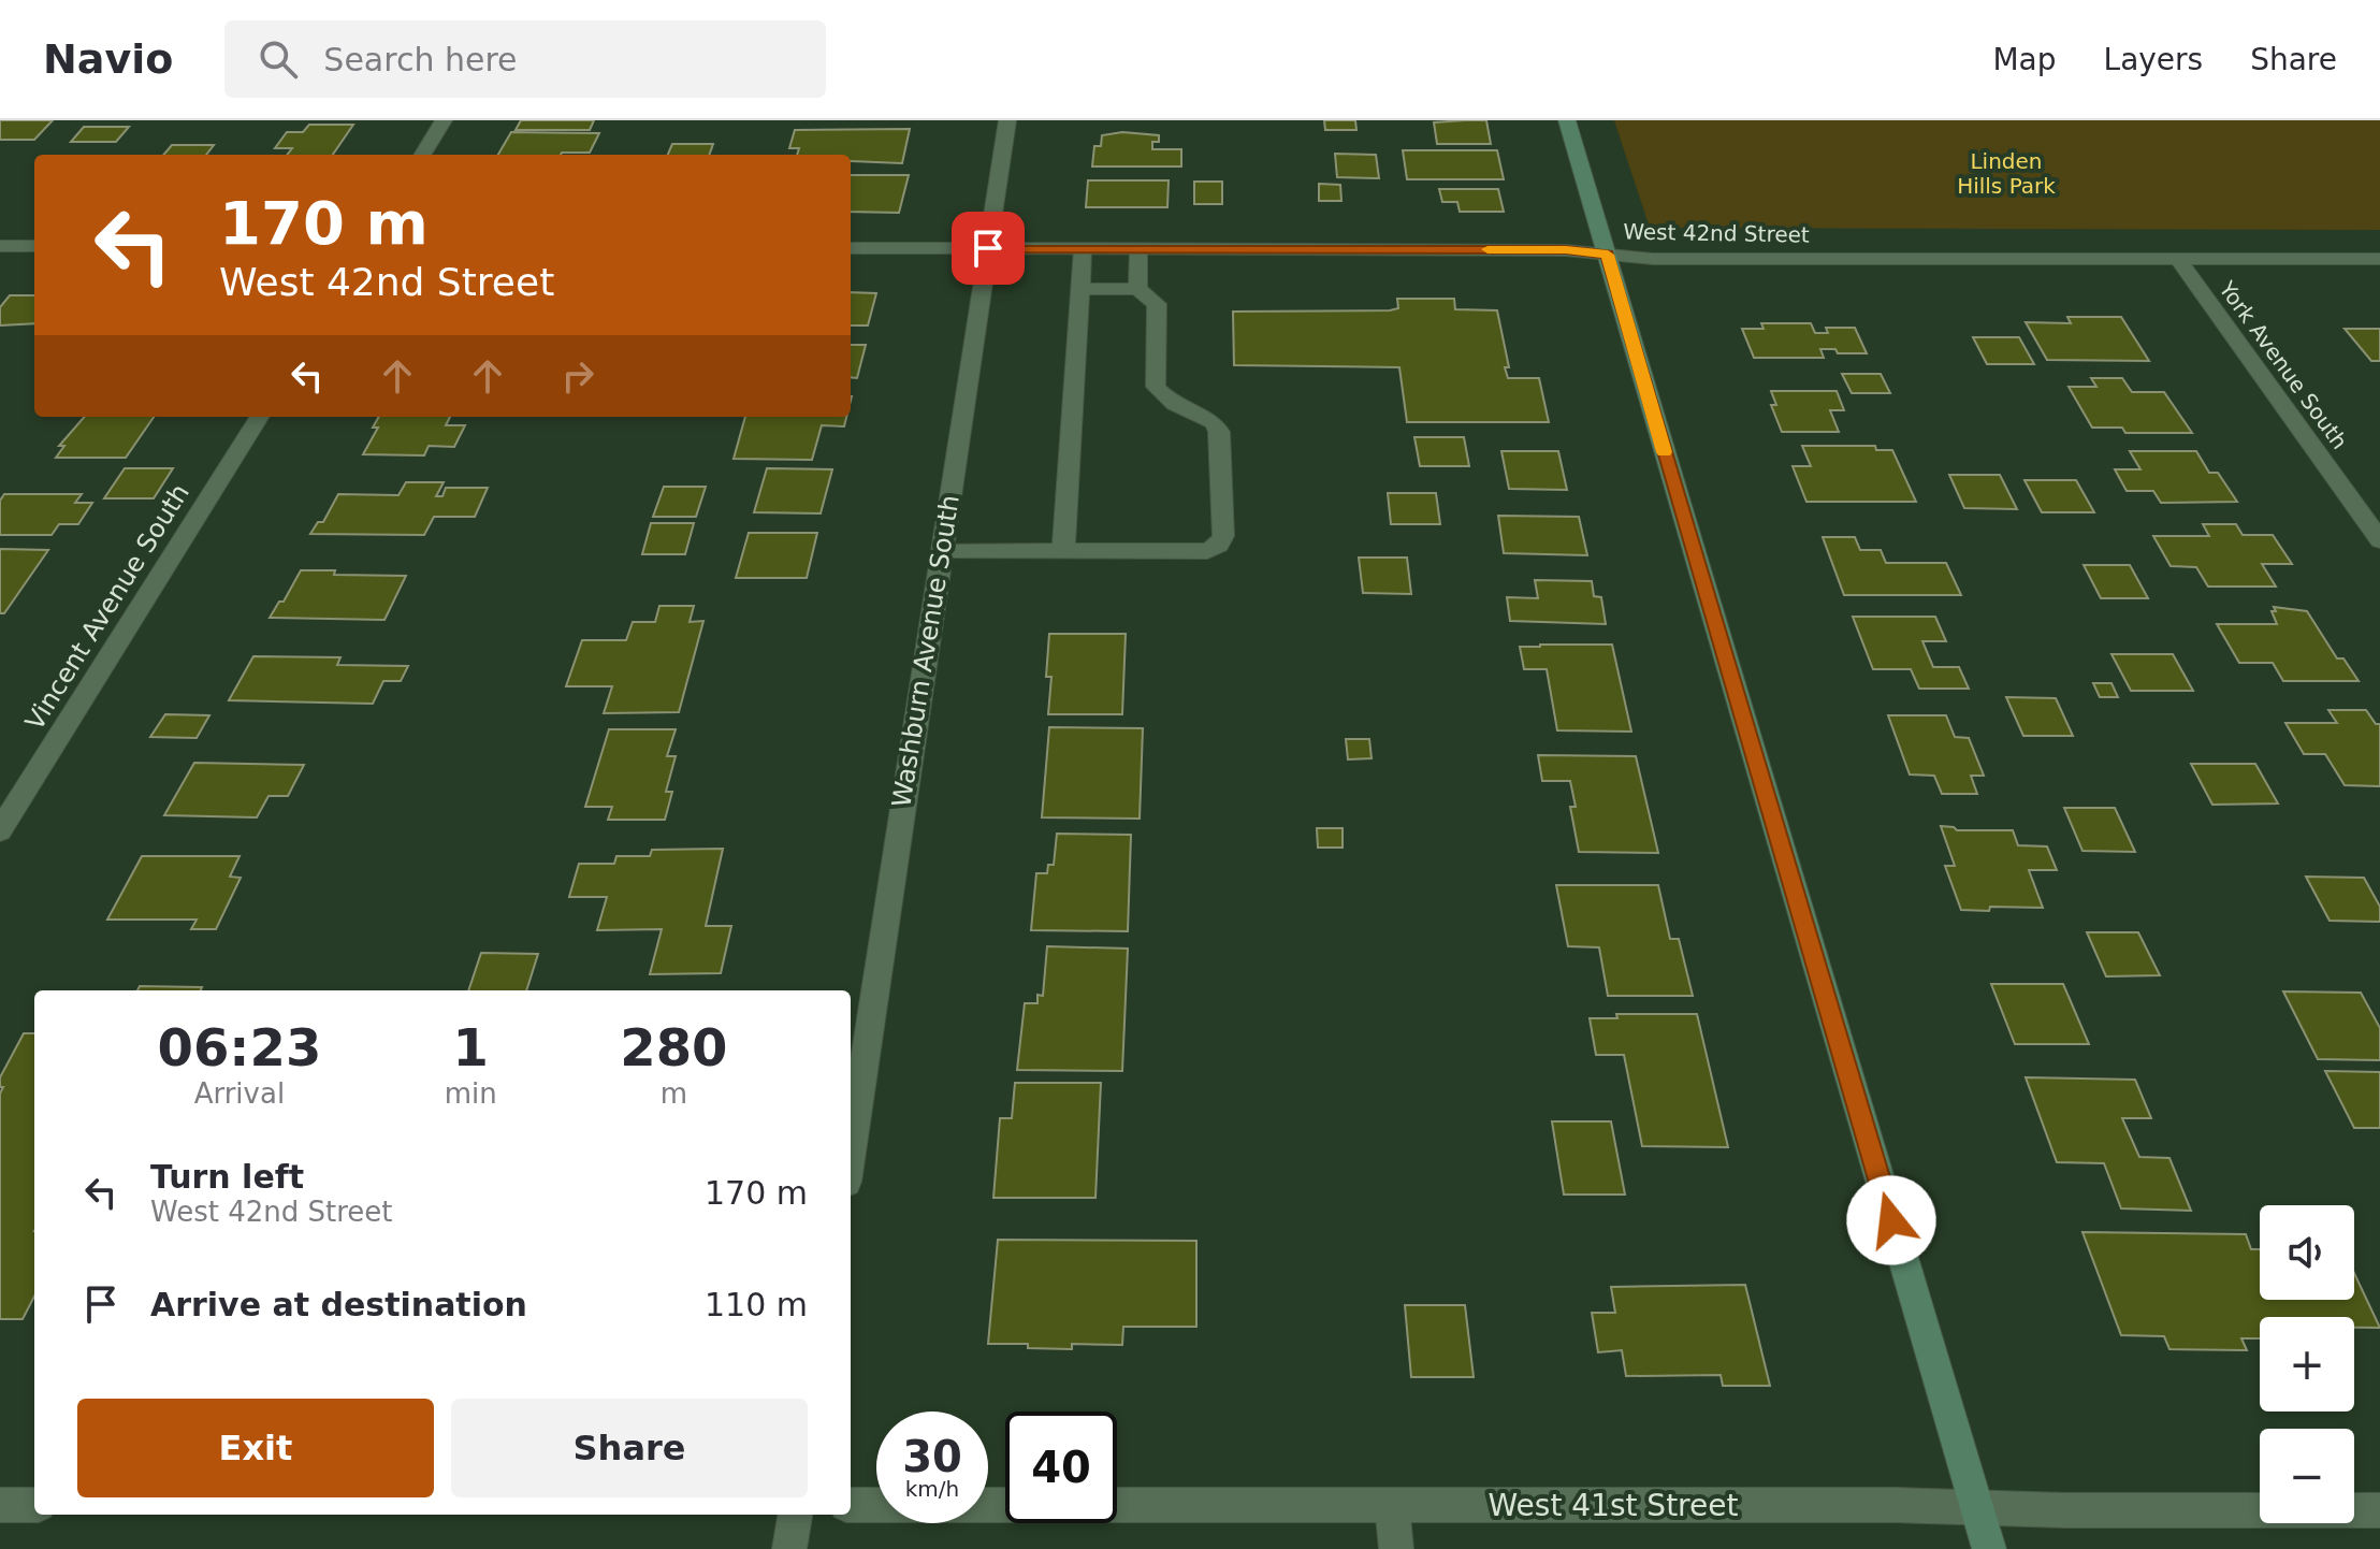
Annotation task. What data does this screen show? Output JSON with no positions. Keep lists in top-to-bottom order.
{
  "streets": {
    "street": [
      "West 42nd Street",
      "York Avenue South",
      "Vincent Avenue South",
      "Washburn Avenue South",
      "West 41st Street"
    ]
  },
  "crossings": [
    ["West 42nd Street", "York Avenue South"],
    ["West 42nd Street", "Washburn Avenue South"]
  ],
  "parks": ["Linden Hills Park"],
  "page": {
    "header": "Navio",
    "search": "Search here",
    "nav": ["Map", "Layers", "Share"],
    "turn": ["170 m", "West 42nd Street"],
    "eta": [
      "06:23",
      "Arrival",
      "1",
      "min",
      "280",
      "m"
    ],
    "list": [
      {
        "name": "Turn left",
        "note": "West 42nd Street",
        "value": "170 m"
      },
      {
        "name": "Arrive at destination",
        "value": "110 m"
      }
    ],
    "map_buttons": ["+", "−"],
    "buttons": ["Exit", "Share"],
    "speed": "30 km/h",
    "limit": "40"
  }
}
